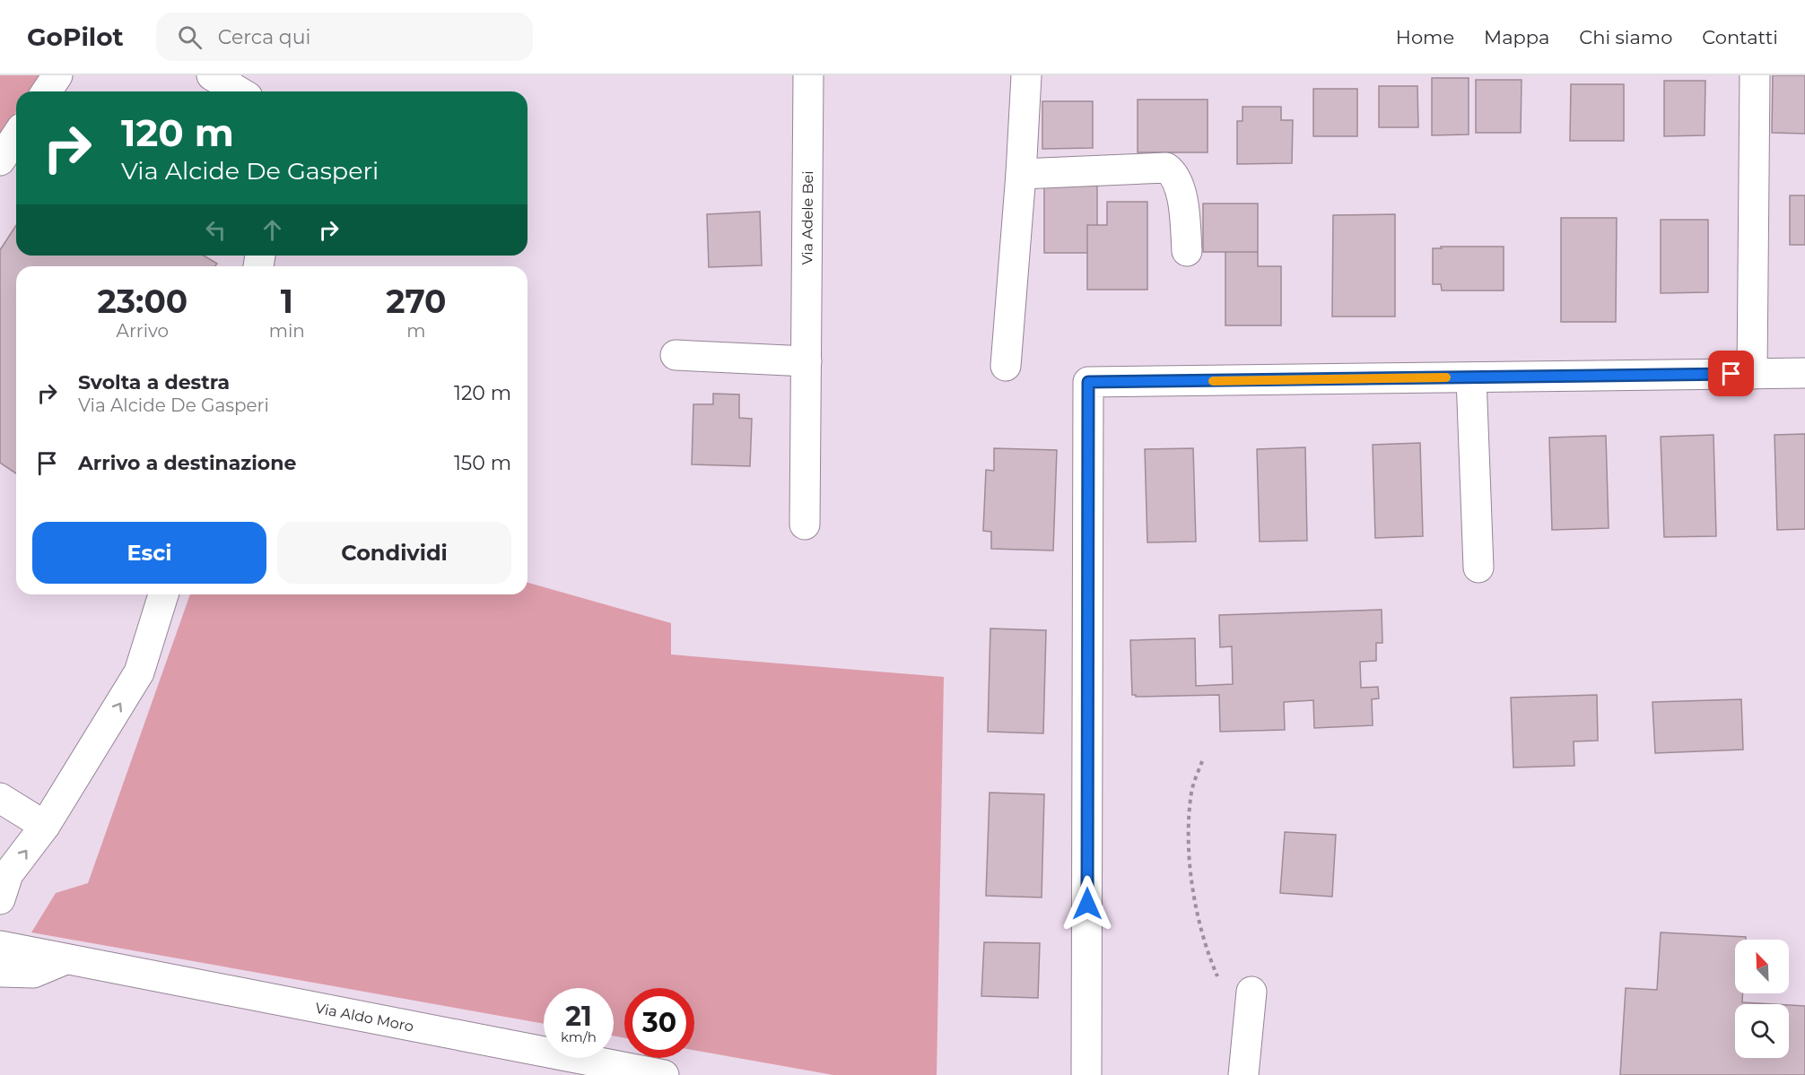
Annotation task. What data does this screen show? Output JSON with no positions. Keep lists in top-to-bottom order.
{
  "streets": {
    "street": ["Via Adele Bei", "Via Aldo Moro"]
  },
  "north": "top left",
  "page": {
    "header": "GoPilot",
    "search": "Cerca qui",
    "nav": [
      "Home",
      "Mappa",
      "Chi siamo",
      "Contatti"
    ],
    "turn": ["120 m", "Via Alcide De Gasperi"],
    "eta": [
      "23:00",
      "Arrivo",
      "1",
      "min",
      "270",
      "m"
    ],
    "list": [
      {
        "name": "Svolta a destra",
        "note": "Via Alcide De Gasperi",
        "value": "120 m"
      },
      {
        "name": "Arrivo a destinazione",
        "value": "150 m"
      }
    ],
    "buttons": ["Esci", "Condividi"],
    "speed": "21 km/h",
    "limit": "30"
  }
}
